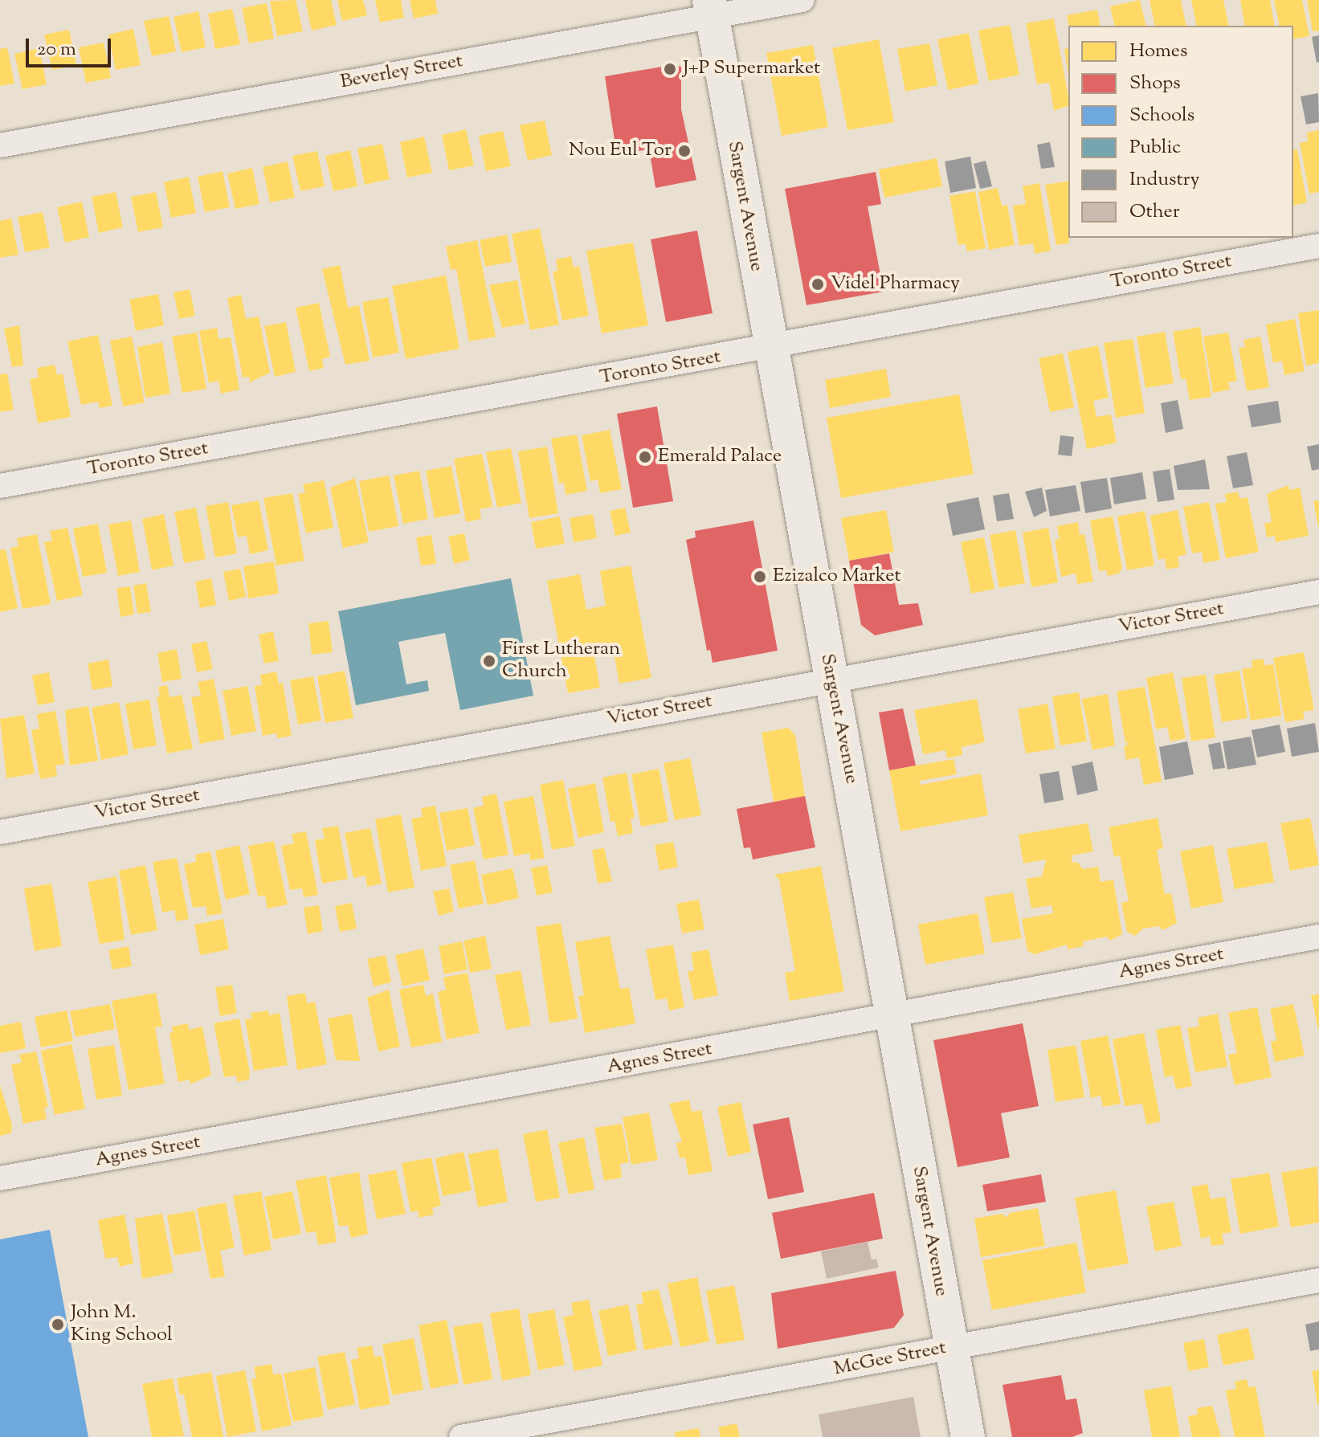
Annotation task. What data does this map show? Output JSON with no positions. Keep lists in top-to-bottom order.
{
  "streets": {
    "main road": ["Sargent Avenue"],
    "street": [
      "Beverley Street",
      "Toronto Street",
      "Victor Street",
      "Agnes Street",
      "McGee Street"
    ]
  },
  "crossings": [
    ["Beverley Street", "Sargent Avenue"],
    ["Sargent Avenue", "Toronto Street"],
    ["Sargent Avenue", "Victor Street"],
    ["Sargent Avenue", "Agnes Street"],
    ["Sargent Avenue", "McGee Street"]
  ],
  "places": [
    "J+P Supermarket",
    "Nou Eul Tor",
    "Videl Pharmacy",
    "Emerald Palace",
    "Ezizalco Market",
    "First Lutheran Church",
    "John M. King School"
  ],
  "legend": [
    "Homes",
    "Shops",
    "Schools",
    "Public",
    "Industry",
    "Other"
  ],
  "scale_bar": "20 m"
}
